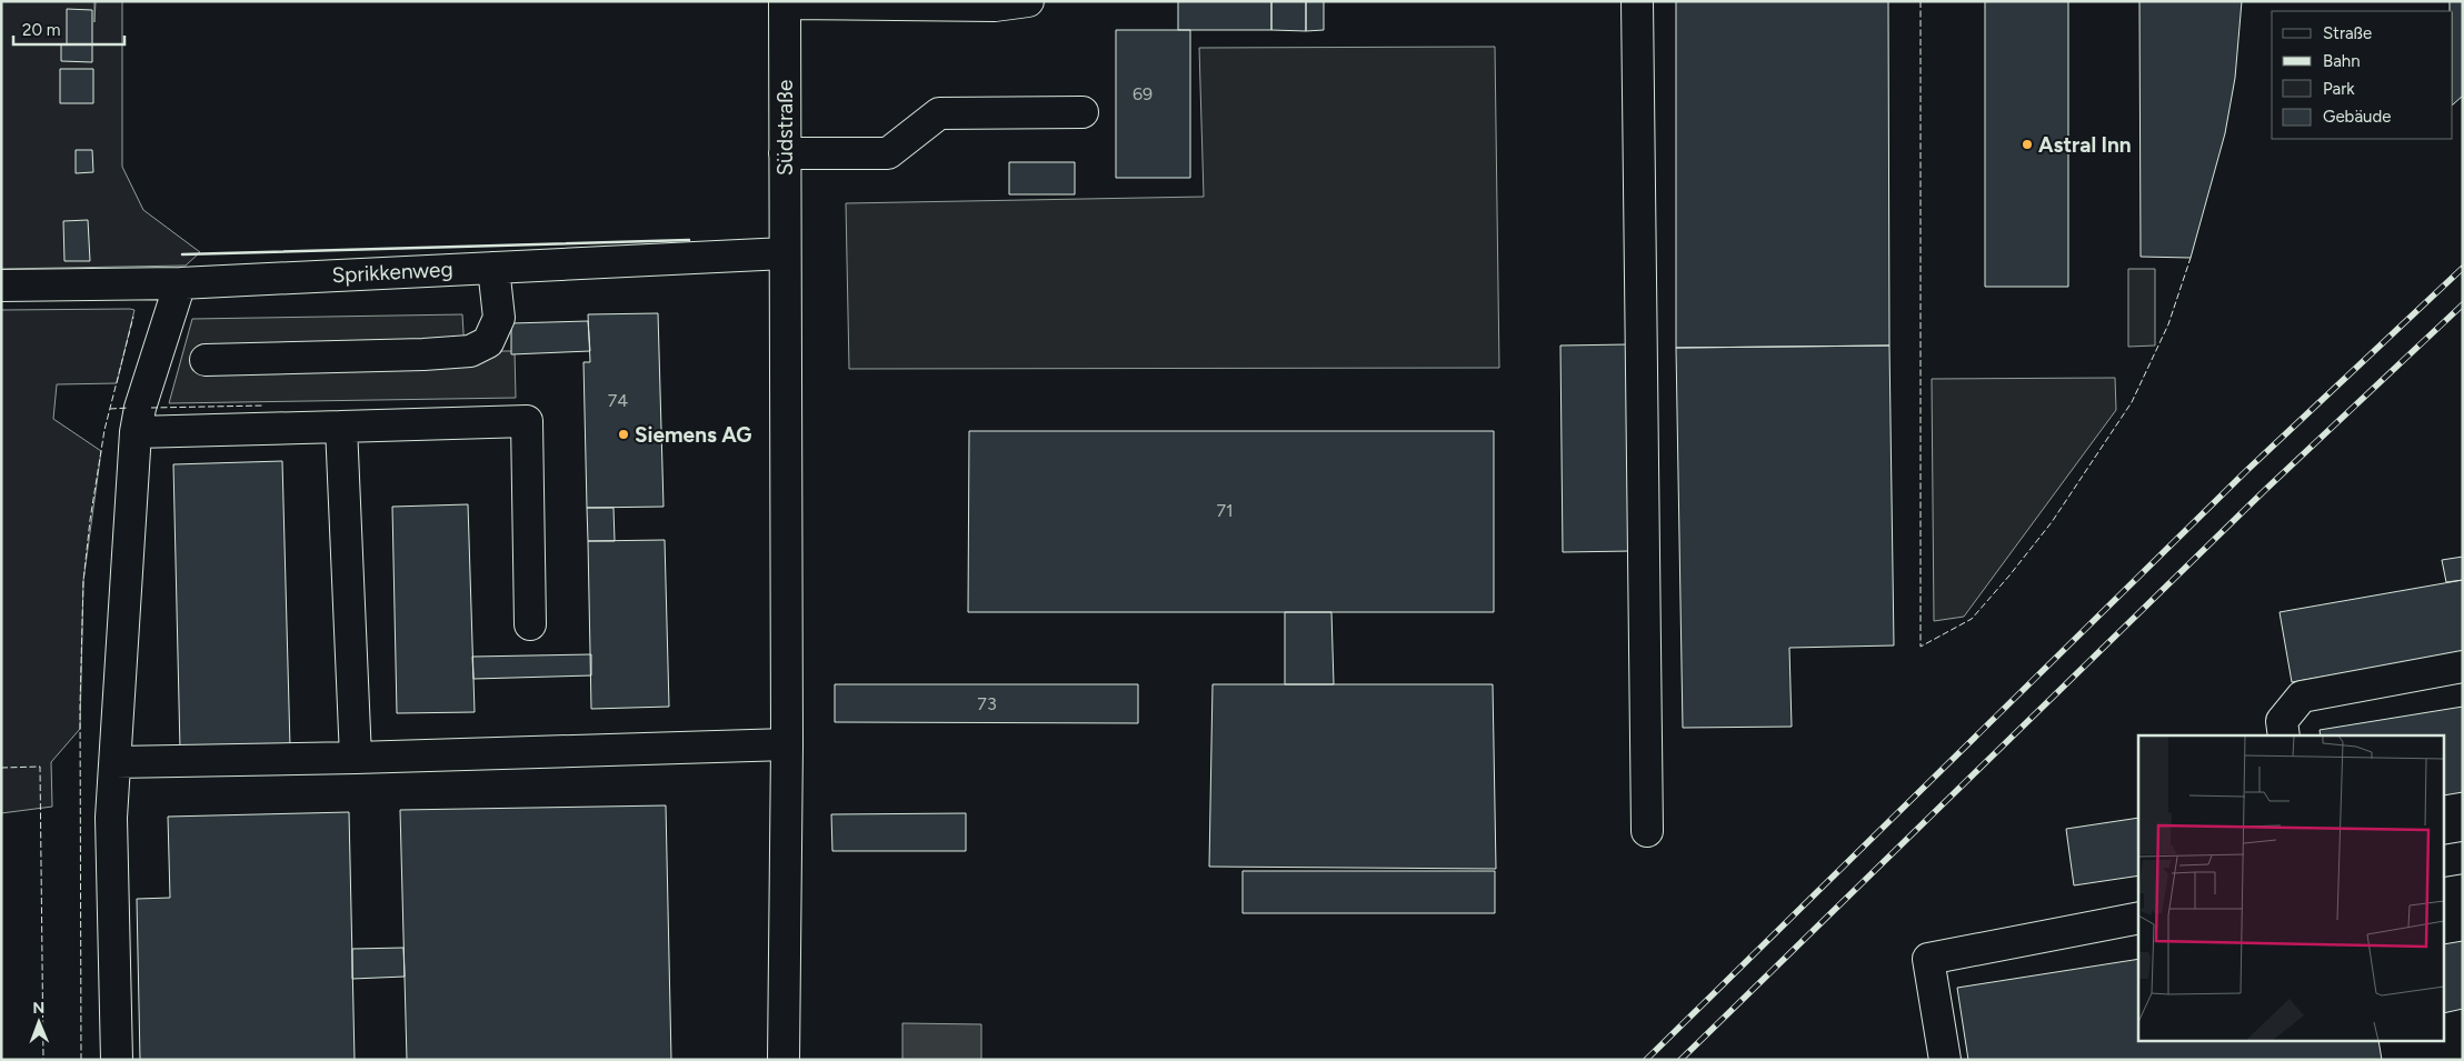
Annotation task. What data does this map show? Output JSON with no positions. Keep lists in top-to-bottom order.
{
  "streets": {
    "street": ["Südstraße", "Sprikkenweg"]
  },
  "crossings": [
    ["Südstraße", "Sprikkenweg"]
  ],
  "places": ["Astral Inn", "Siemens AG"],
  "house_numbers": [
    "69",
    "74",
    "71",
    "73"
  ],
  "legend": [
    "Straße",
    "Bahn",
    "Park",
    "Gebäude"
  ],
  "scale_bar": "20 m",
  "north": "top"
}
